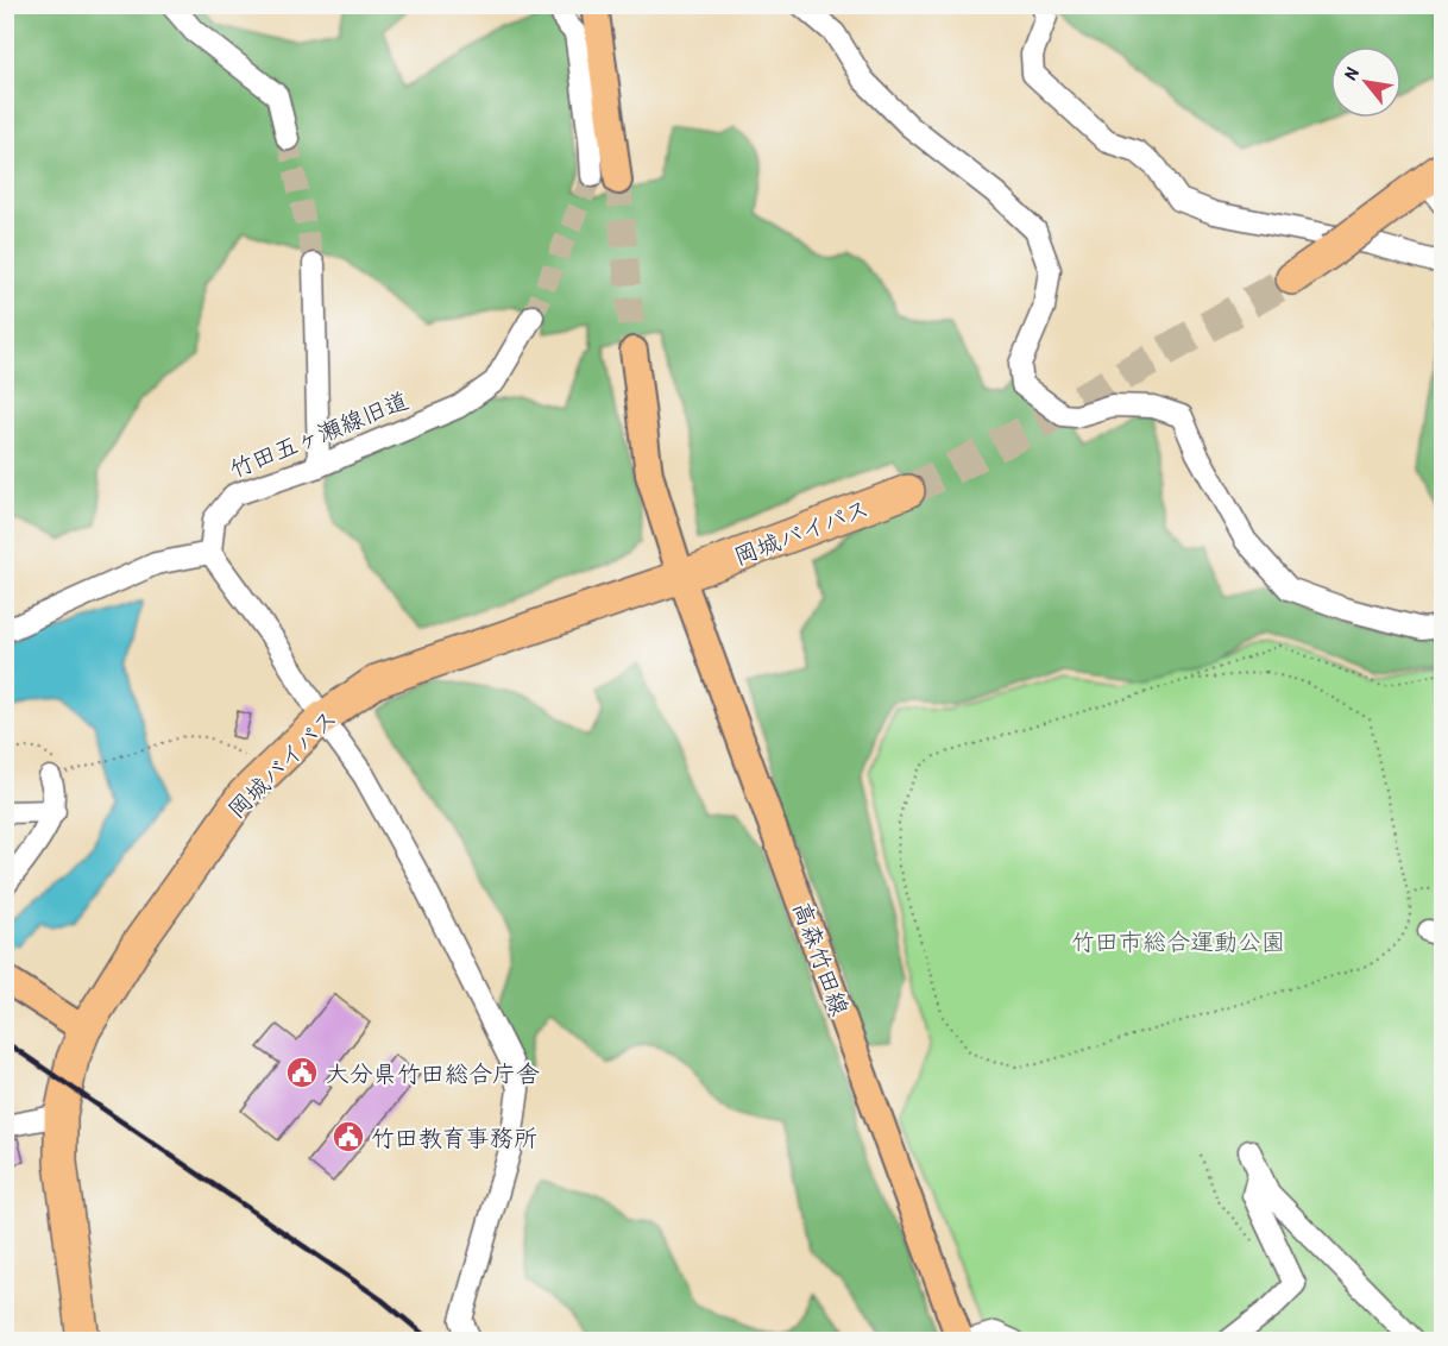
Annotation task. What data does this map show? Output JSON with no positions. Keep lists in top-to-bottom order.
{
  "streets": {
    "highway": ["岡城バイパス"],
    "main road": ["高森竹田線"],
    "street": ["竹田五ヶ瀬線旧道"]
  },
  "crossings": [
    ["岡城バイパス", "高森竹田線"]
  ],
  "parks": ["竹田市総合運動公園"],
  "places": {
    "public building": ["大分県竹田総合庁舎", "竹田教育事務所"]
  },
  "north": "top left"
}
